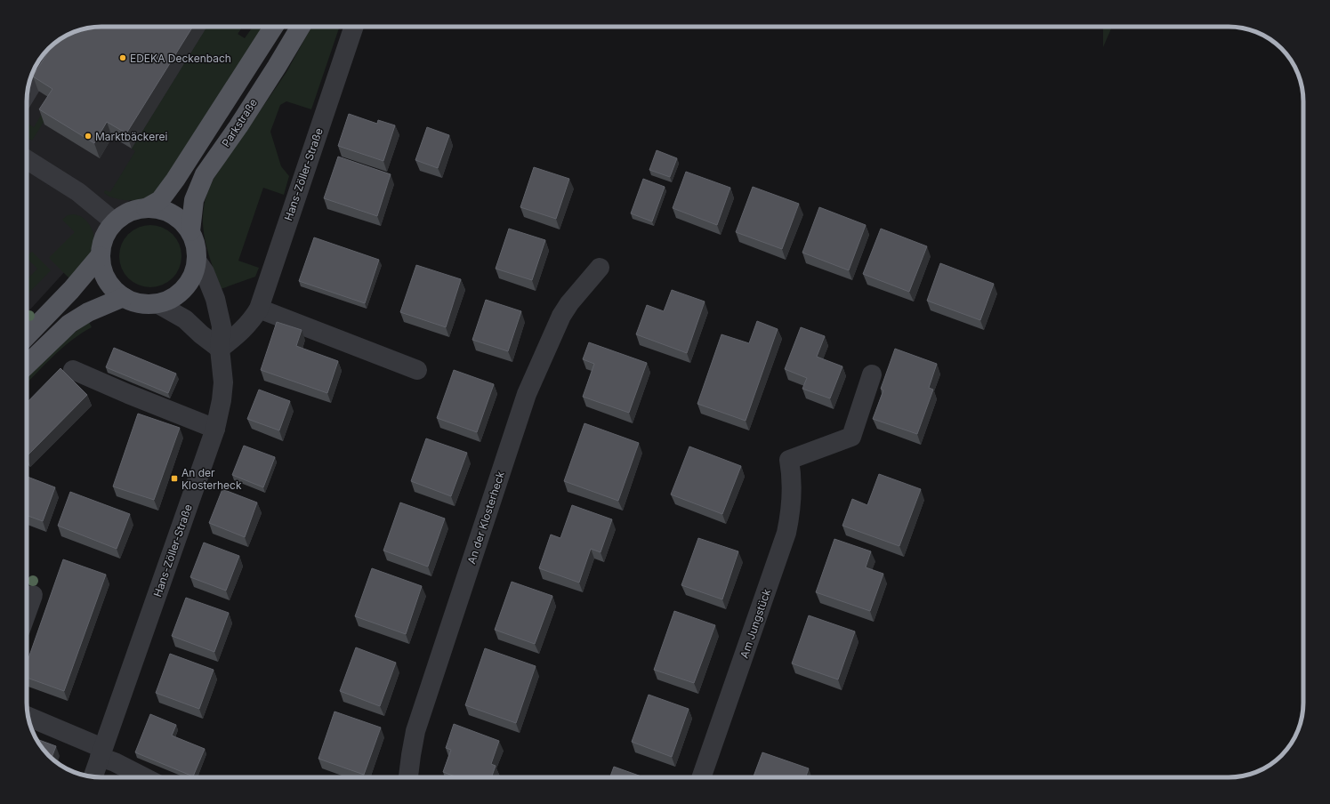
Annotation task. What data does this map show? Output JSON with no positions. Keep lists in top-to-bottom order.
{
  "streets": {
    "main road": ["Parkstraße"],
    "street": ["Hans-Zöller-Straße", "An der Klosterheck", "Am Jungstück"]
  },
  "crossings": [
    ["Parkstraße", "Hans-Zöller-Straße"]
  ],
  "places": {
    "other": ["EDEKA Deckenbach", "Marktbäckerei"],
    "transit": ["An der Klosterheck"]
  }
}
